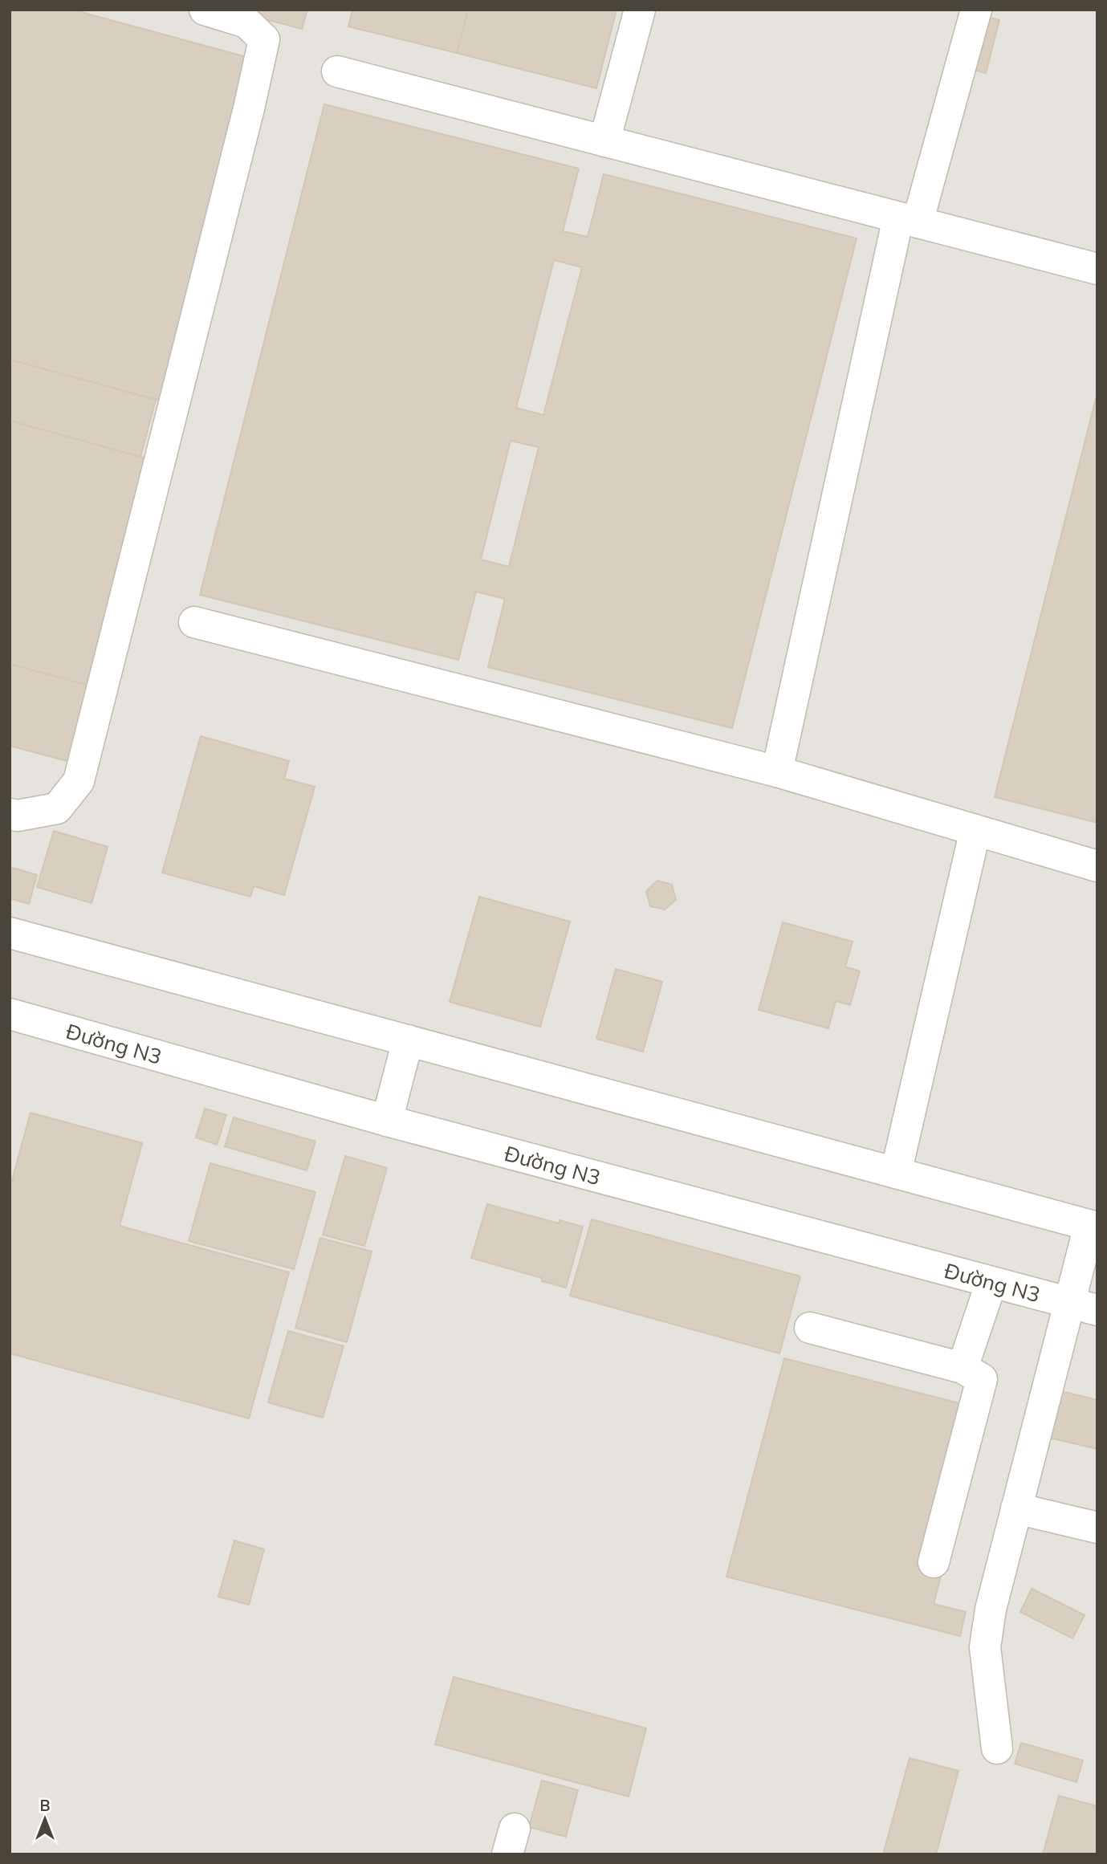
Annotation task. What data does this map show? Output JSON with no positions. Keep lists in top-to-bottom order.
{
  "streets": {
    "street": ["Đường N3"]
  },
  "north": "top"
}
